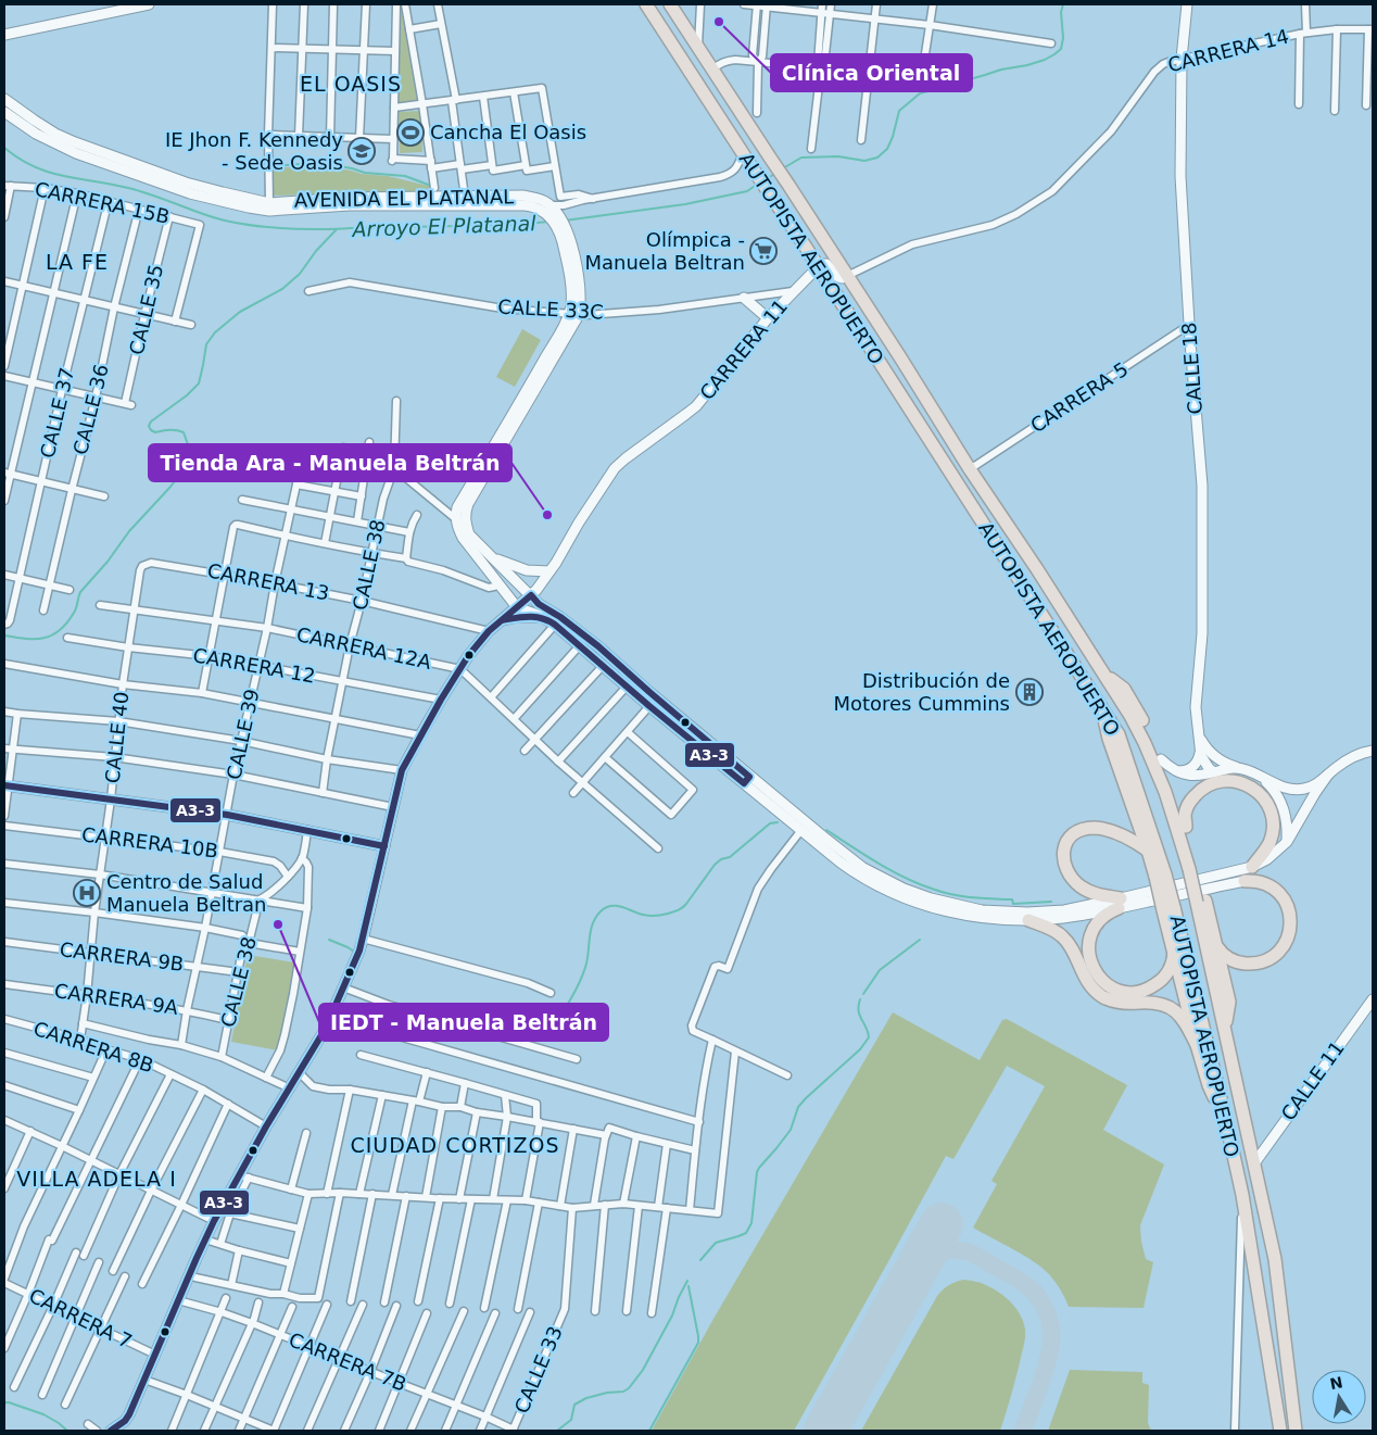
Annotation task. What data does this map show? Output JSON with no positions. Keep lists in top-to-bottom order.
{
  "streets": {
    "highway": ["AUTOPISTA AEROPUERTO"],
    "main road": [
      "AVENIDA EL PLATANAL",
      "CARRERA 11",
      "CALLE 18",
      "CALLE 11"
    ],
    "street": [
      "CARRERA 14",
      "CARRERA 15B",
      "CALLE 35",
      "CALLE 33C",
      "CARRERA 5",
      "CALLE 36",
      "CALLE 37",
      "CALLE 38",
      "CARRERA 13",
      "CARRERA 12A",
      "CARRERA 12",
      "CALLE 39",
      "CALLE 40",
      "CARRERA 10B",
      "CARRERA 9B",
      "CARRERA 9A",
      "CARRERA 8B",
      "CARRERA 7",
      "CARRERA 7B",
      "CALLE 33"
    ]
  },
  "crossings": [
    ["CARRERA 14", "AUTOPISTA AEROPUERTO"],
    ["CARRERA 14", "CALLE 18"],
    ["AVENIDA EL PLATANAL", "CALLE 33C"],
    ["AVENIDA EL PLATANAL", "CARRERA 11"],
    ["AVENIDA EL PLATANAL", "CALLE 18"],
    ["CARRERA 15B", "CALLE 35"],
    ["CARRERA 15B", "CALLE 36"],
    ["CARRERA 15B", "CALLE 37"],
    ["AUTOPISTA AEROPUERTO", "CARRERA 11"],
    ["AUTOPISTA AEROPUERTO", "CARRERA 5"],
    ["AUTOPISTA AEROPUERTO", "CALLE 11"],
    ["CALLE 35", "CALLE 36"],
    ["CALLE 33C", "CARRERA 11"],
    ["CALLE 18", "CARRERA 5"],
    ["CALLE 38", "CARRERA 13"],
    ["CALLE 38", "CARRERA 12A"],
    ["CALLE 38", "CARRERA 12"],
    ["CALLE 38", "CARRERA 9B"],
    ["CALLE 38", "CARRERA 9A"],
    ["CARRERA 13", "CALLE 39"],
    ["CARRERA 13", "CALLE 40"],
    ["CARRERA 12A", "CALLE 39"],
    ["CARRERA 12A", "CALLE 40"],
    ["CARRERA 12", "CALLE 39"],
    ["CARRERA 12", "CALLE 40"],
    ["CALLE 39", "CARRERA 10B"],
    ["CALLE 39", "CARRERA 9B"],
    ["CALLE 39", "CARRERA 9A"],
    ["CALLE 40", "CARRERA 10B"],
    ["CALLE 40", "CARRERA 9B"],
    ["CALLE 40", "CARRERA 9A"],
    ["CALLE 40", "CARRERA 8B"],
    ["CARRERA 7B", "CALLE 33"]
  ],
  "districts": [
    "EL OASIS",
    "LA FE",
    "CIUDAD CORTIZOS",
    "VILLA ADELA I"
  ],
  "water": ["Arroyo El Platanal"],
  "places": {
    "other": ["Clínica Oriental", "Tienda Ara - Manuela Beltrán", "IEDT - Manuela Beltrán"],
    "sports": ["Cancha El Oasis"],
    "school or university": ["IE Jhon F. Kennedy - Sede Oasis"],
    "supermarket": ["Olímpica - Manuela Beltran"],
    "building": ["Distribución de Motores Cummins"],
    "hospital": ["Centro de Salud Manuela Beltran"]
  },
  "lines": ["transit line A3-3"],
  "north": "top"
}
